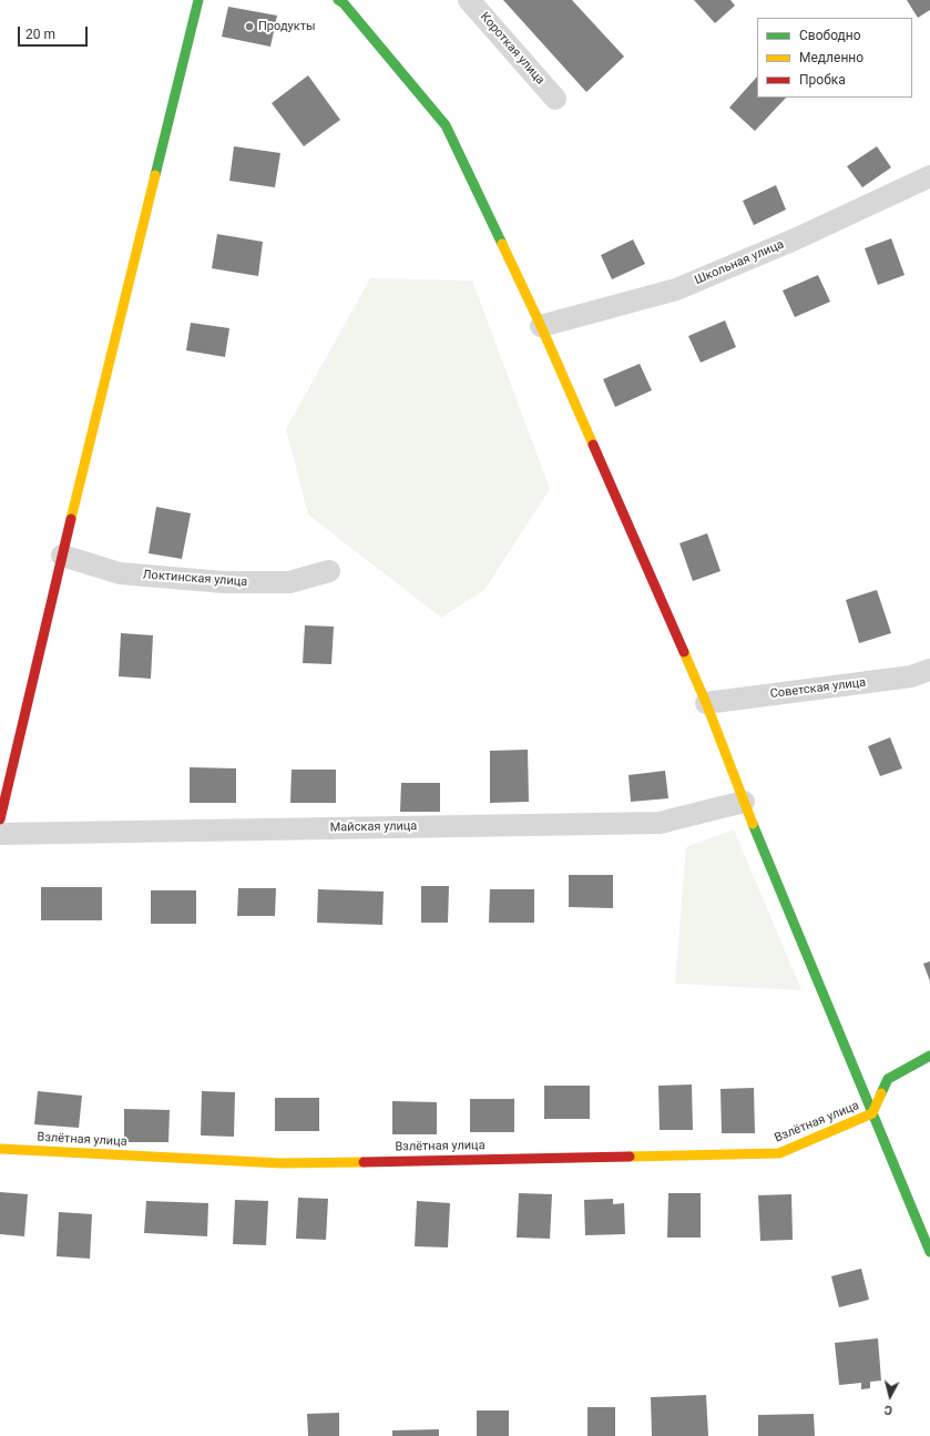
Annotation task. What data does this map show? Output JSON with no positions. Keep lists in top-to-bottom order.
{
  "streets": {
    "street": [
      "Короткая улица",
      "Школьная улица",
      "Локтинская улица",
      "Советская улица",
      "Майская улица",
      "Взлётная улица"
    ]
  },
  "places": ["Продукты"],
  "legend": ["Свободно", "Медленно", "Пробка"],
  "scale_bar": "20 m",
  "north": "bottom"
}
